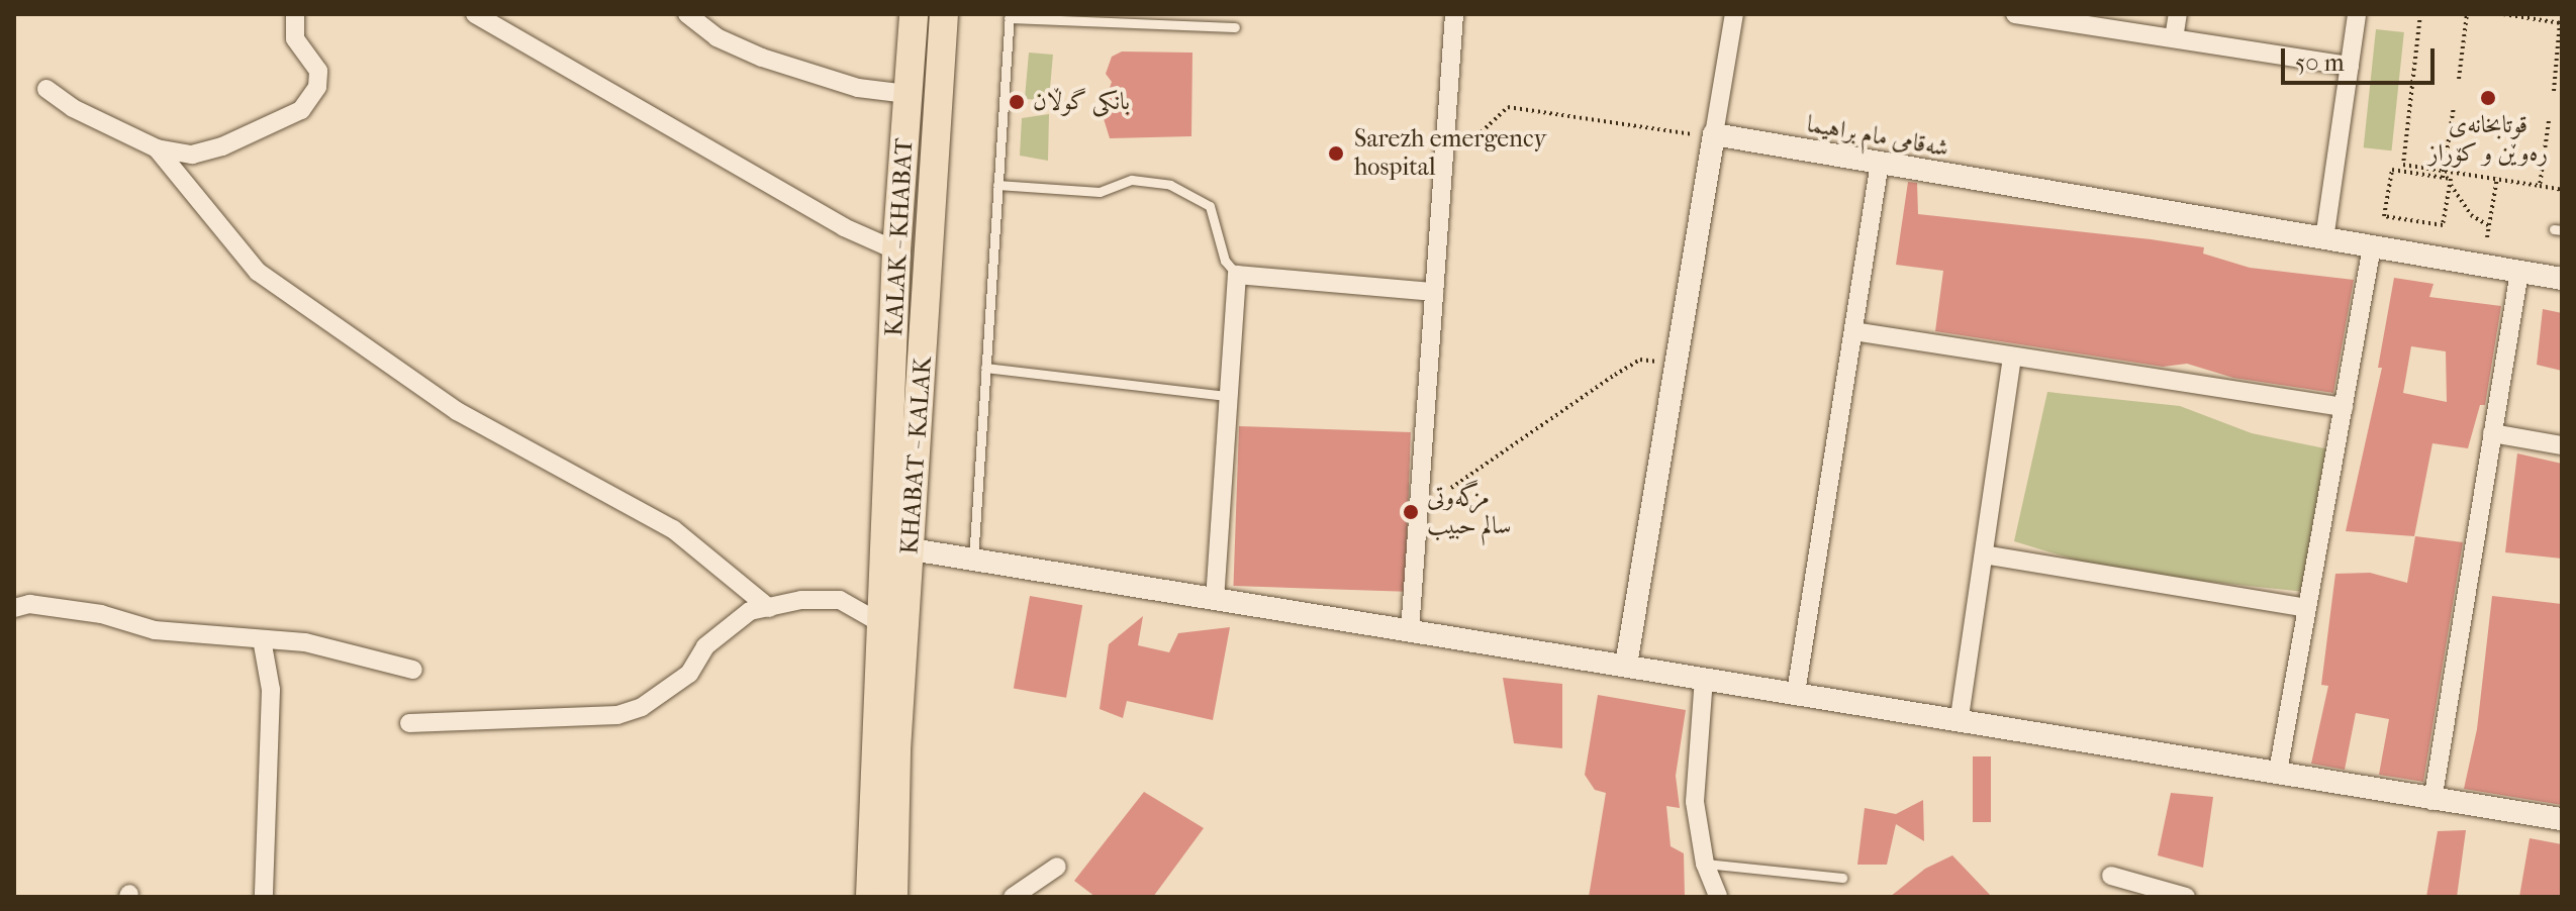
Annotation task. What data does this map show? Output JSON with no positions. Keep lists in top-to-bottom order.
{
  "streets": {
    "main road": ["KALAK - KHABAT", "KHABAT - KALAK"],
    "street": ["شەقامی مام براهیما"]
  },
  "places": [
    "قوتابخانەی رەوێن و کۆراز",
    "بانکی گوڵان",
    "Sarezh emergency hospital",
    "مزگەوتی سالم حبیب"
  ],
  "scale_bar": "50 m"
}
